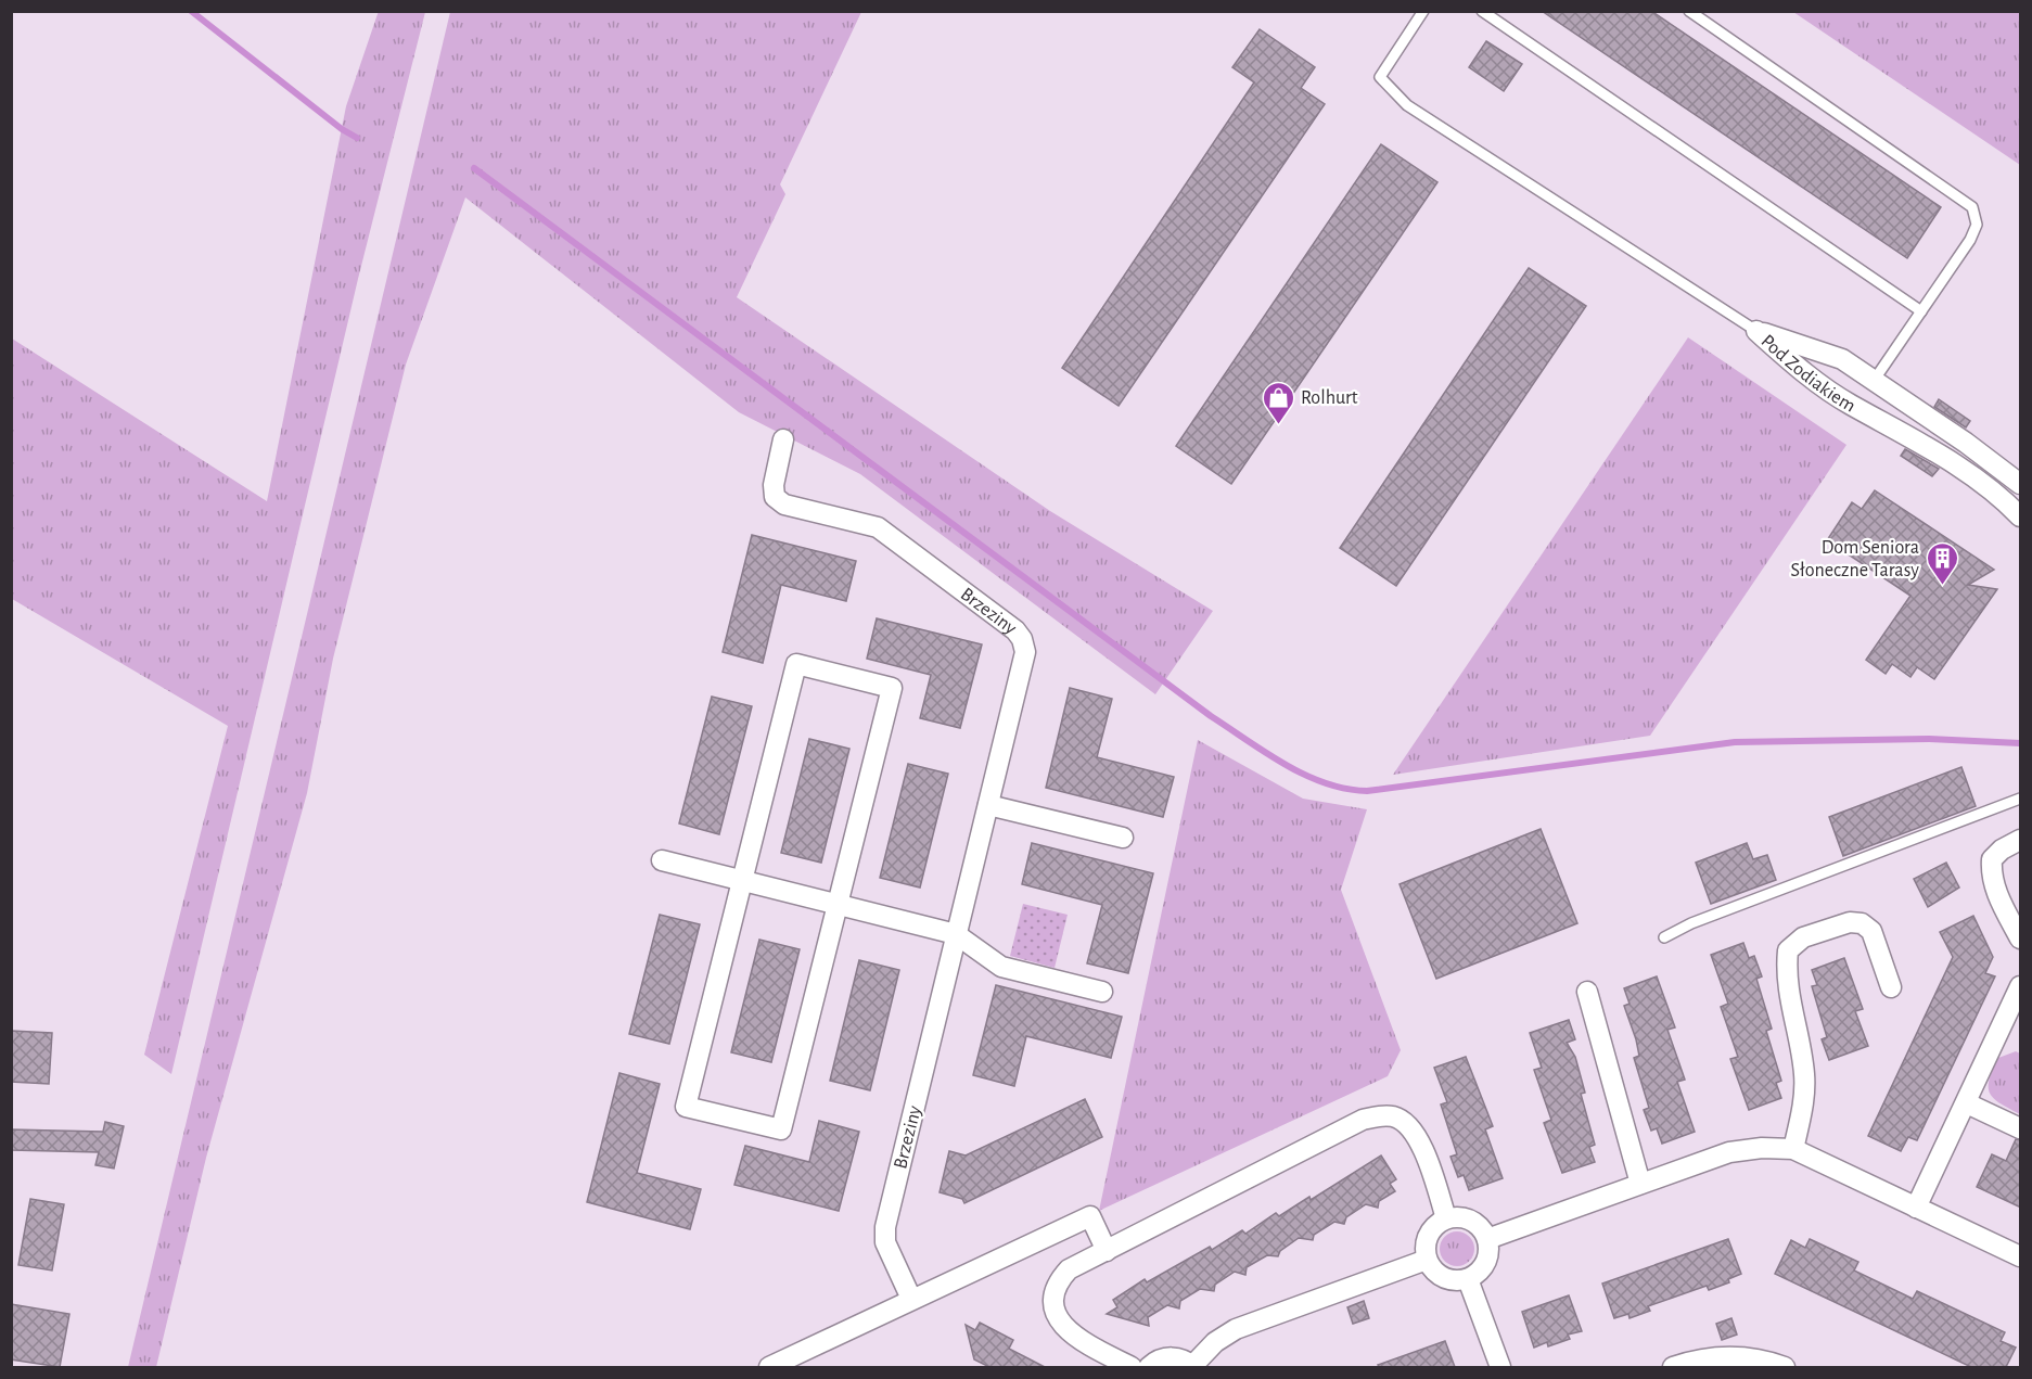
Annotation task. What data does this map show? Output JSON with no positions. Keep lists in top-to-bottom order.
{
  "streets": {
    "street": ["Pod Zodiakiem", "Brzeziny"]
  },
  "places": {
    "shop": ["Rolhurt"],
    "building": ["Dom Seniora Słoneczne Tarasy"]
  }
}
